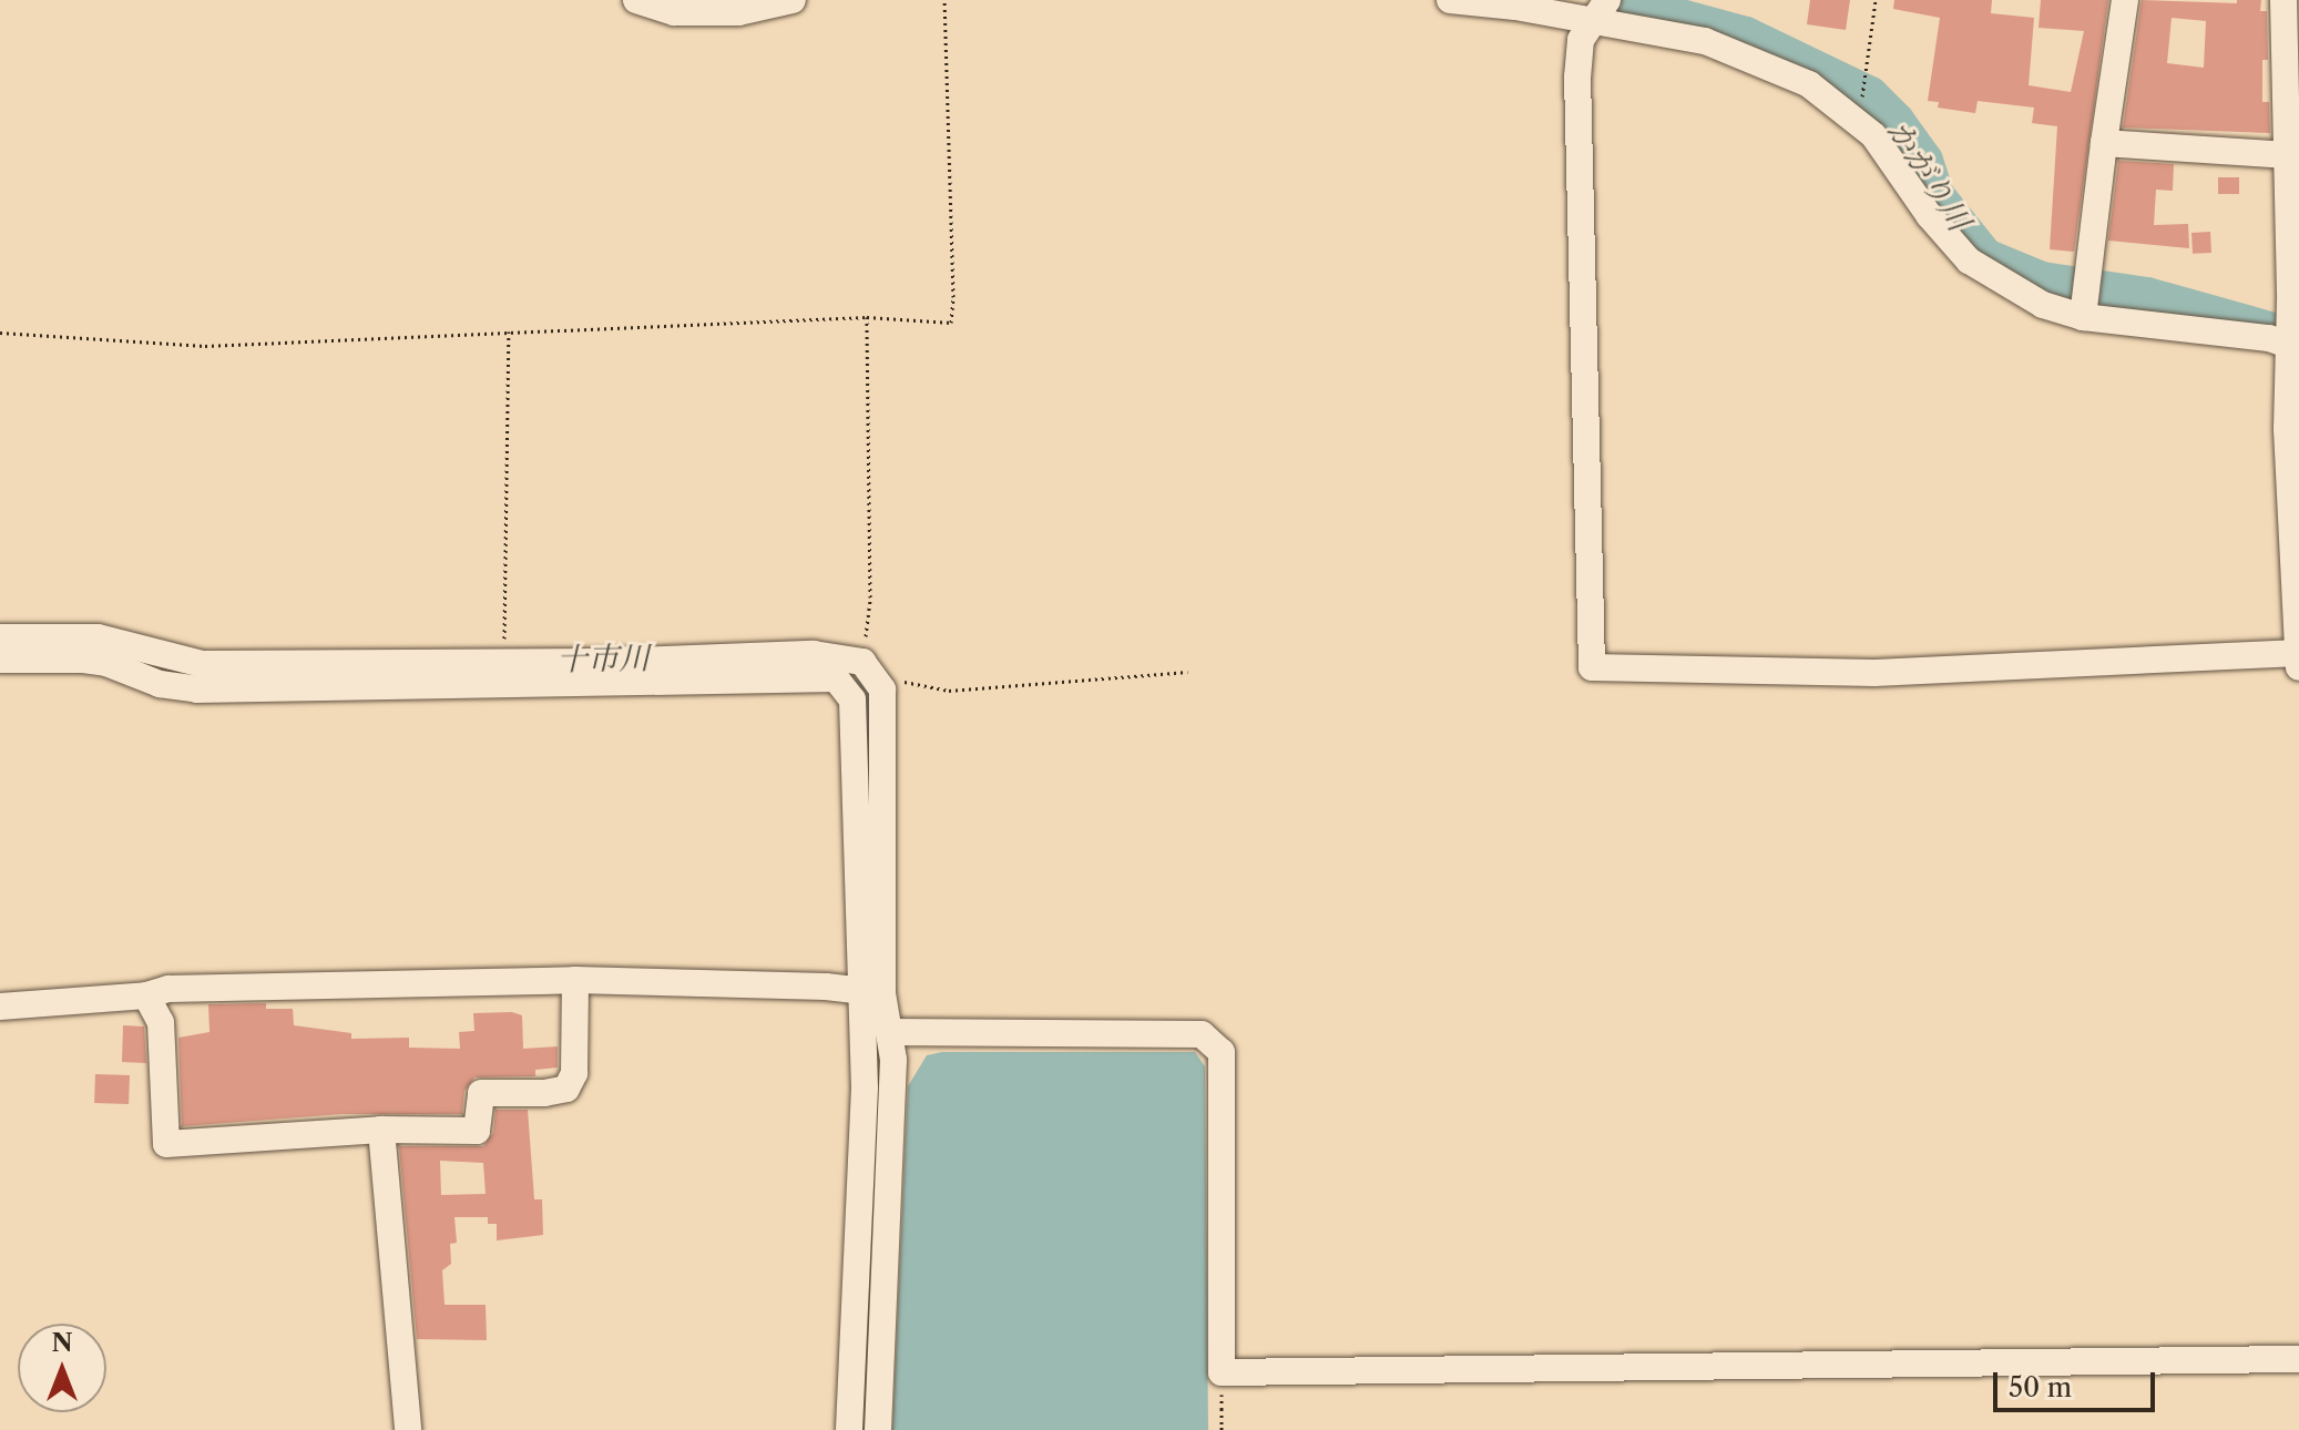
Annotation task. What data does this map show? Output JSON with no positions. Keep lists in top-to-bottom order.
{
  "water": ["かがり川", "十市川"],
  "scale_bar": "50 m",
  "north": "top"
}
